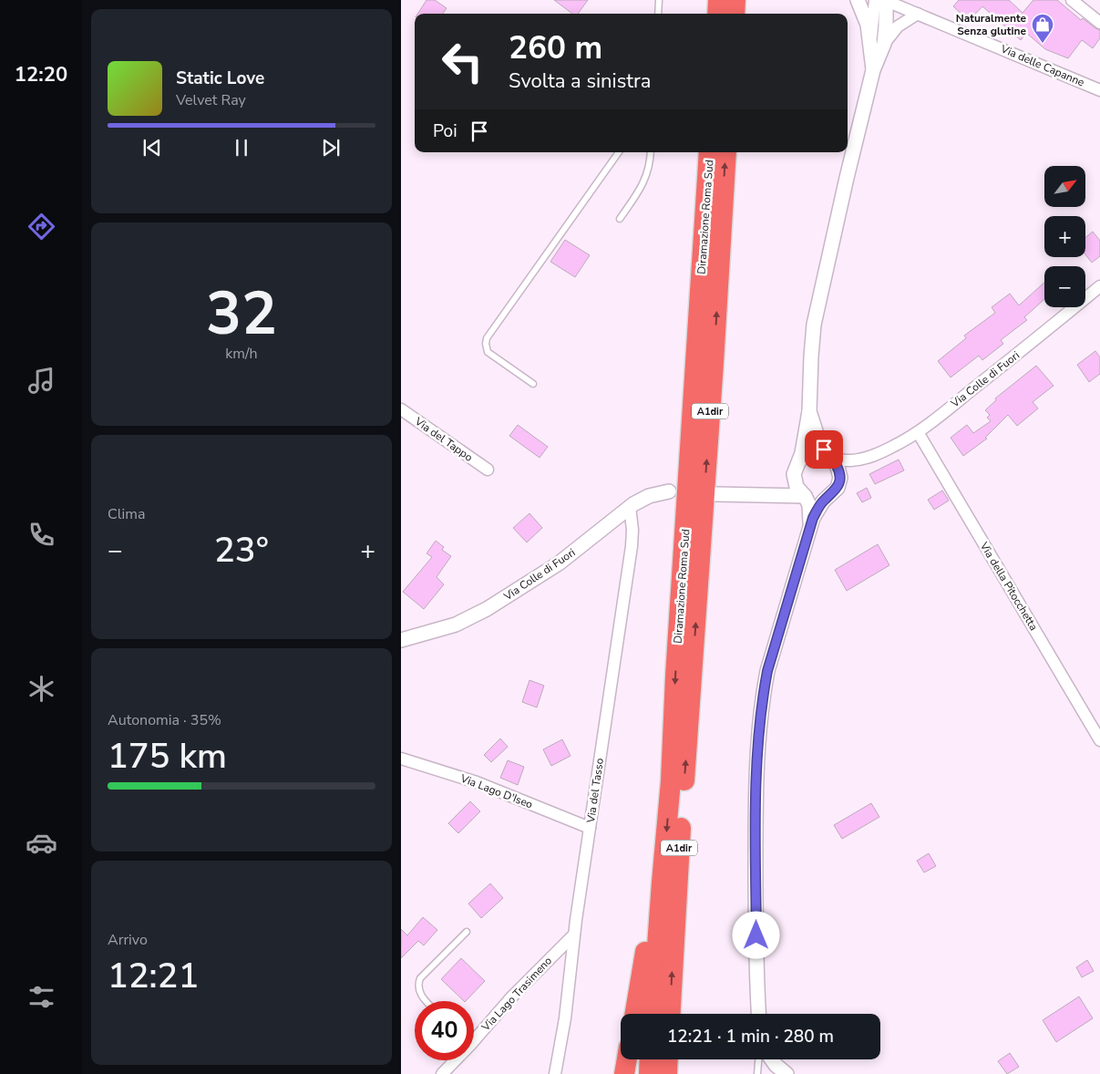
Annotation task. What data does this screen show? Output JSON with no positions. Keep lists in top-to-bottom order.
{
  "streets": {
    "highway": ["Diramazione Roma Sud", "A1dir"],
    "street": [
      "Via delle Capanne",
      "Via Colle di Fuori",
      "Via del Tappo",
      "Via della Pitocchetta",
      "Via del Tasso",
      "Via Lago D'Iseo",
      "Via Lago Trasimeno"
    ]
  },
  "crossings": [
    ["Via Colle di Fuori", "Via della Pitocchetta"],
    ["Via Colle di Fuori", "Via del Tasso"],
    ["Via del Tasso", "Via Lago D'Iseo"],
    ["Via del Tasso", "Via Lago Trasimeno"]
  ],
  "places": {
    "shop": ["Naturalmente Senza glutine"]
  },
  "north": "top right",
  "page": {
    "tabs": "12:20",
    "turn": ["260 m", "Svolta a sinistra"],
    "song": ["Static Love", "Velvet Ray"],
    "then": "Poi",
    "map_buttons": ["+", "−"],
    "tile": [
      ["32", "km/h"],
      "Clima",
      ["Autonomia · 35%", "175 km"],
      ["Arrivo", "12:21"]
    ],
    "heat": ["−", "23°", "+"],
    "limit": "40",
    "trip": "12:21 · 1 min · 280 m"
  }
}
